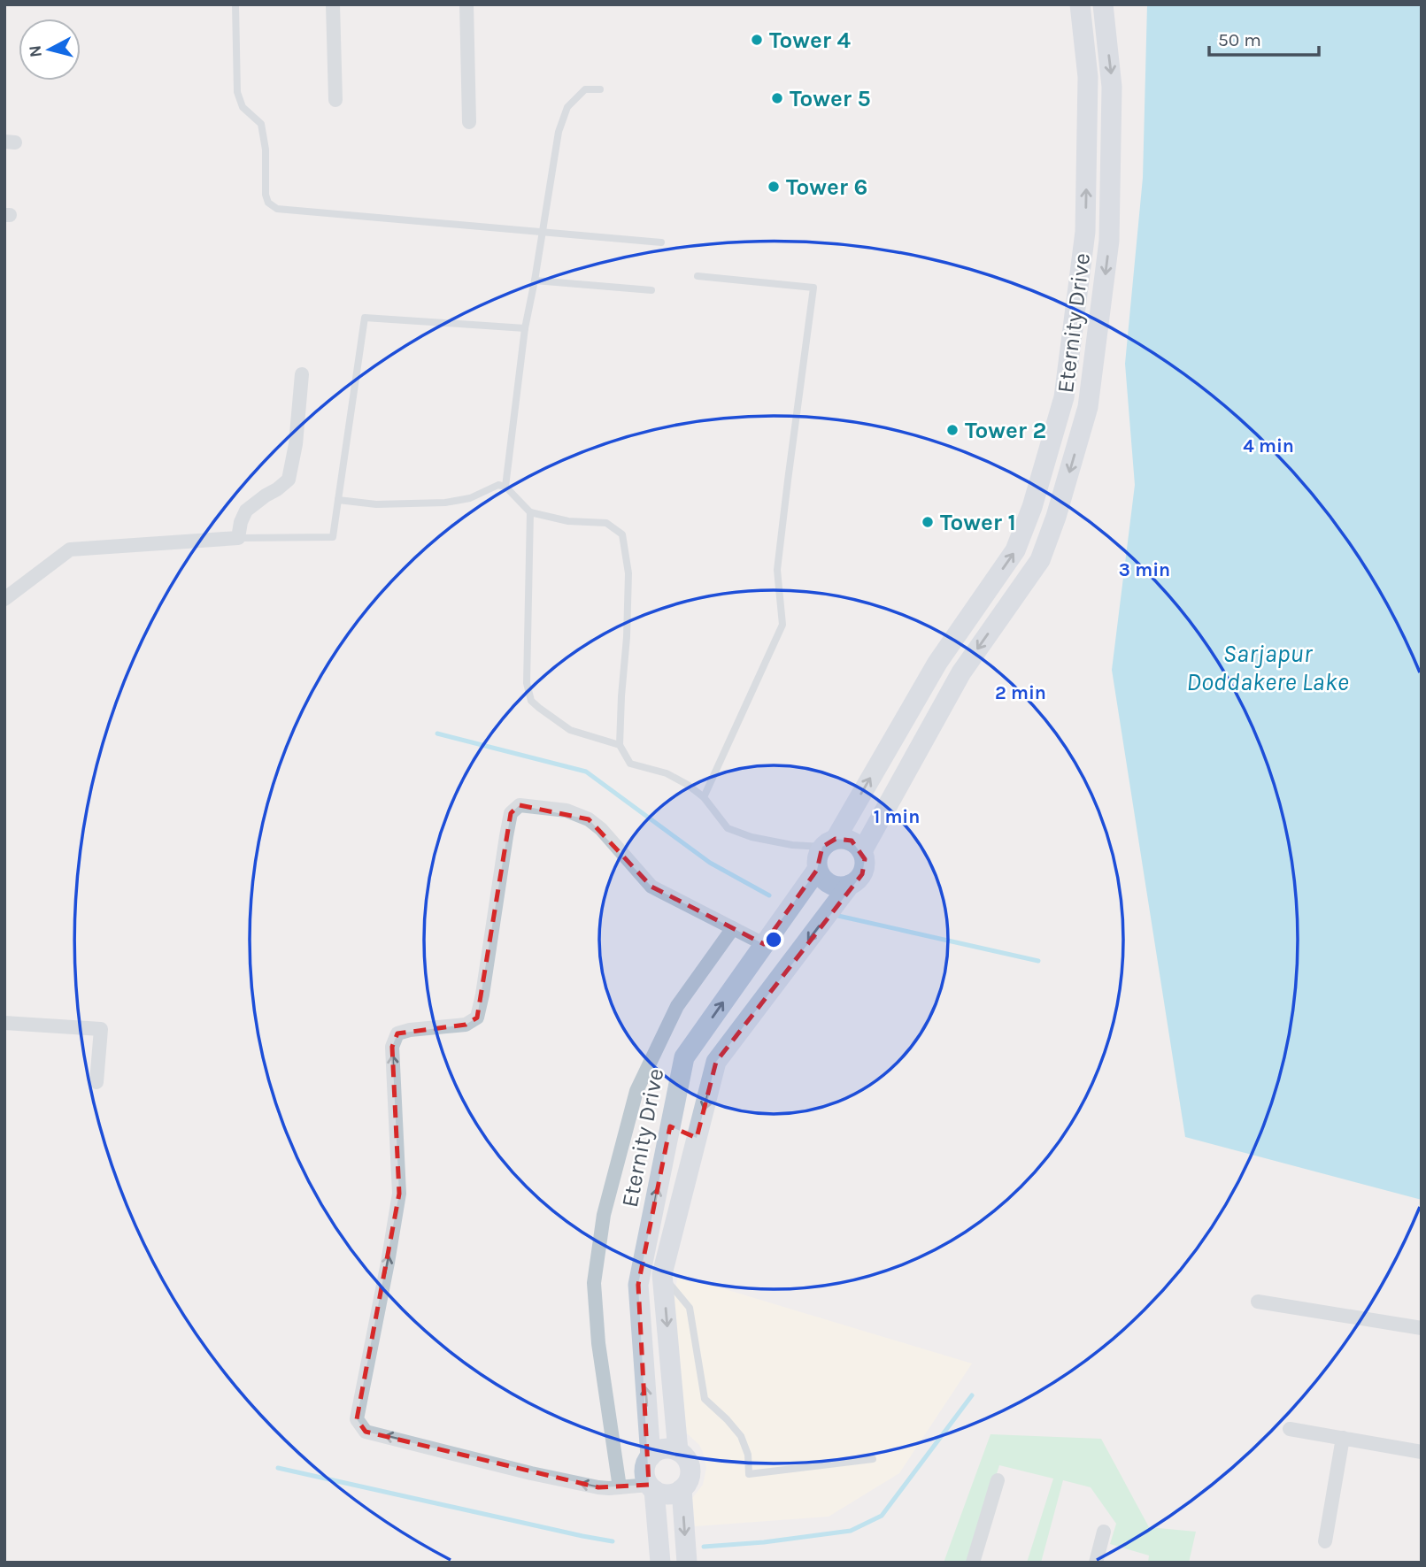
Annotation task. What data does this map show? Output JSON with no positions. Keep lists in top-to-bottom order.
{
  "streets": {
    "street": ["Eternity Drive"]
  },
  "water": ["Sarjapur Doddakere Lake"],
  "places": [
    "Tower 4",
    "Tower 5",
    "Tower 6",
    "Tower 2",
    "Tower 1"
  ],
  "scale_bar": "50 m",
  "north": "left",
  "rings": [
    "4 min",
    "3 min",
    "2 min",
    "1 min"
  ]
}
